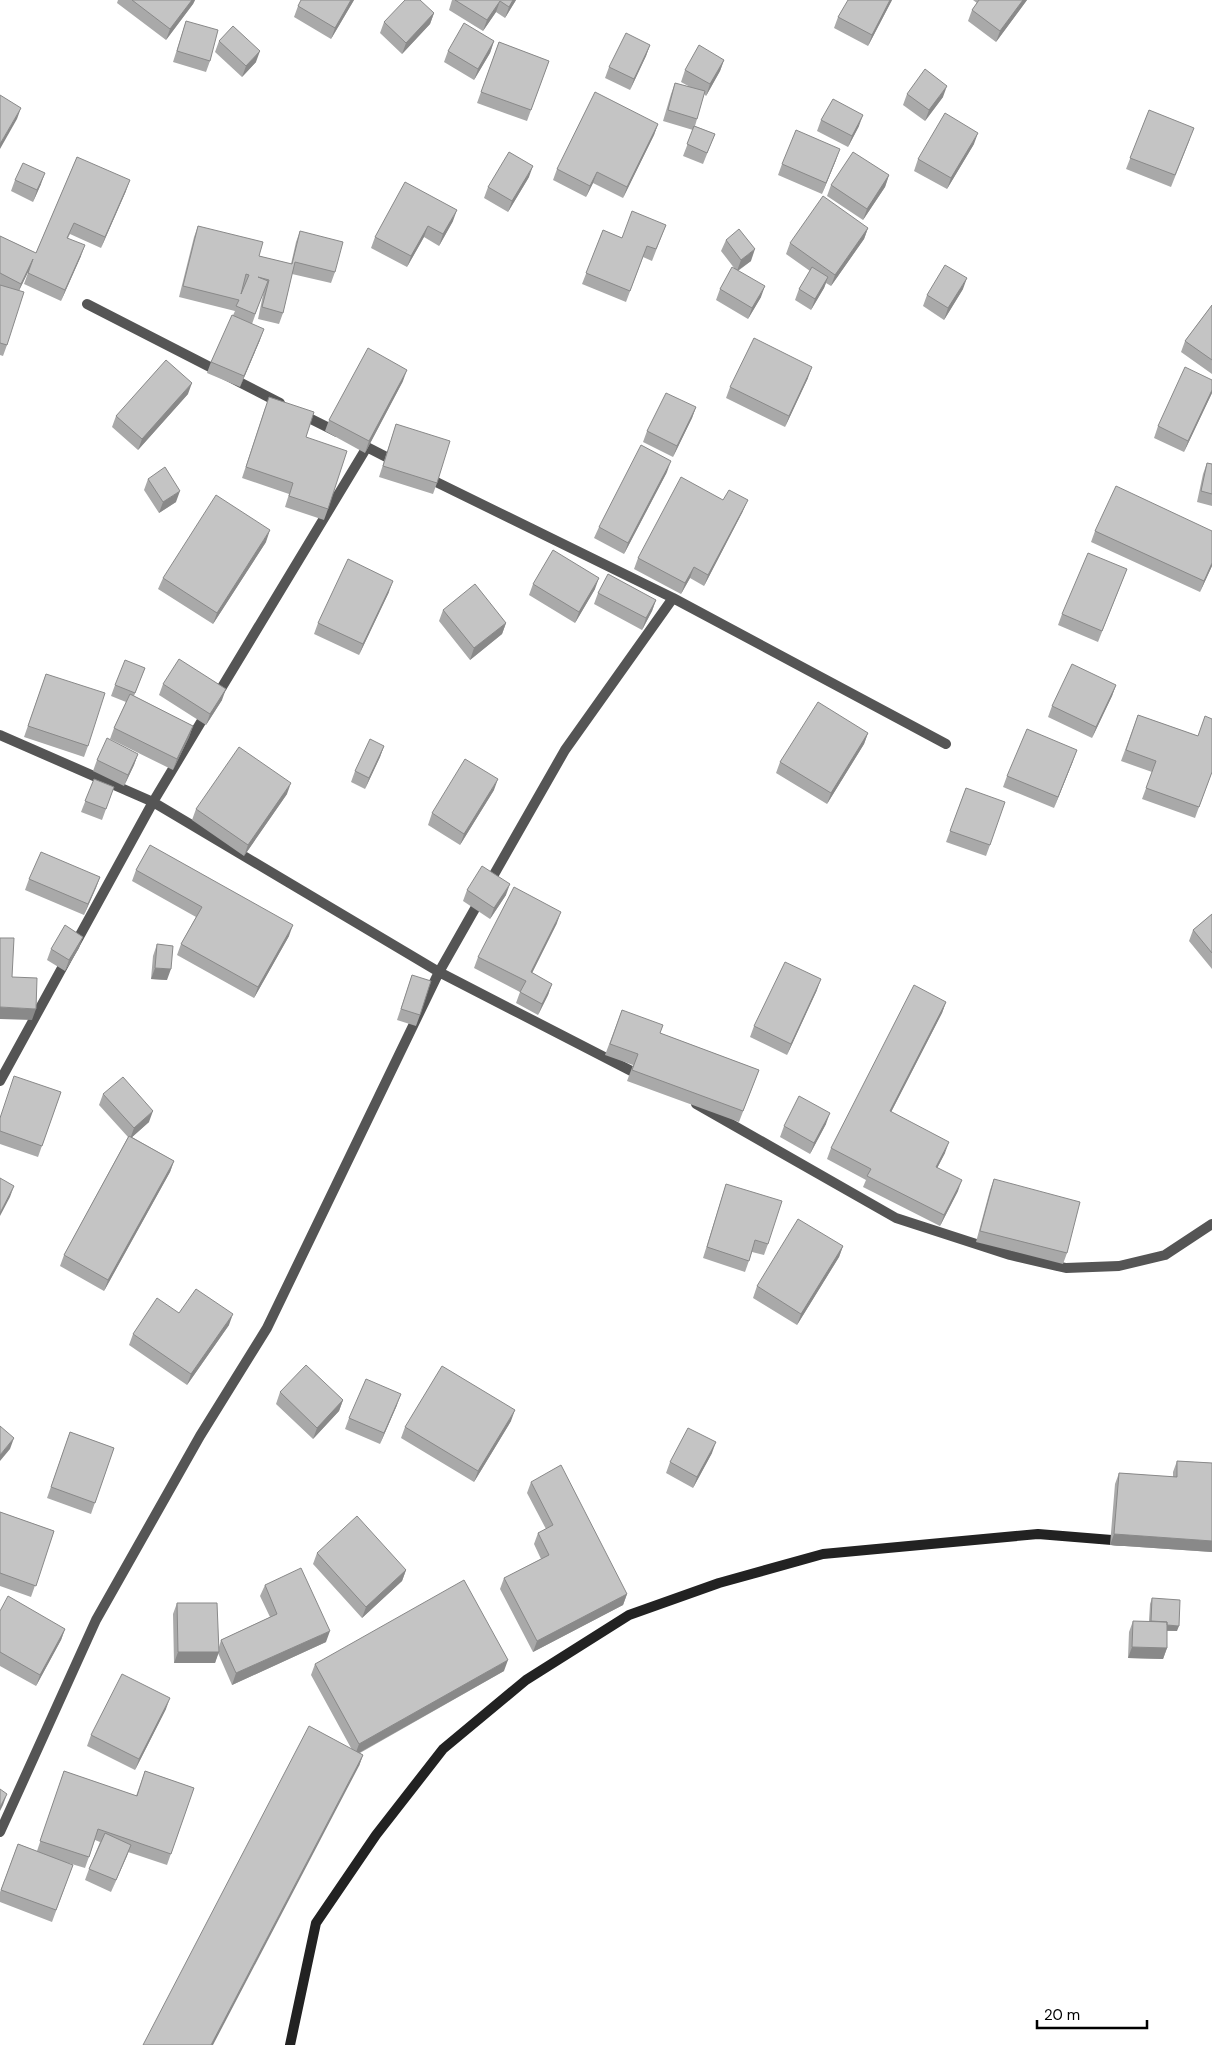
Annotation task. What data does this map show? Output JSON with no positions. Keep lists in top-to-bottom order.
{
  "scale_bar": "20 m"
}
